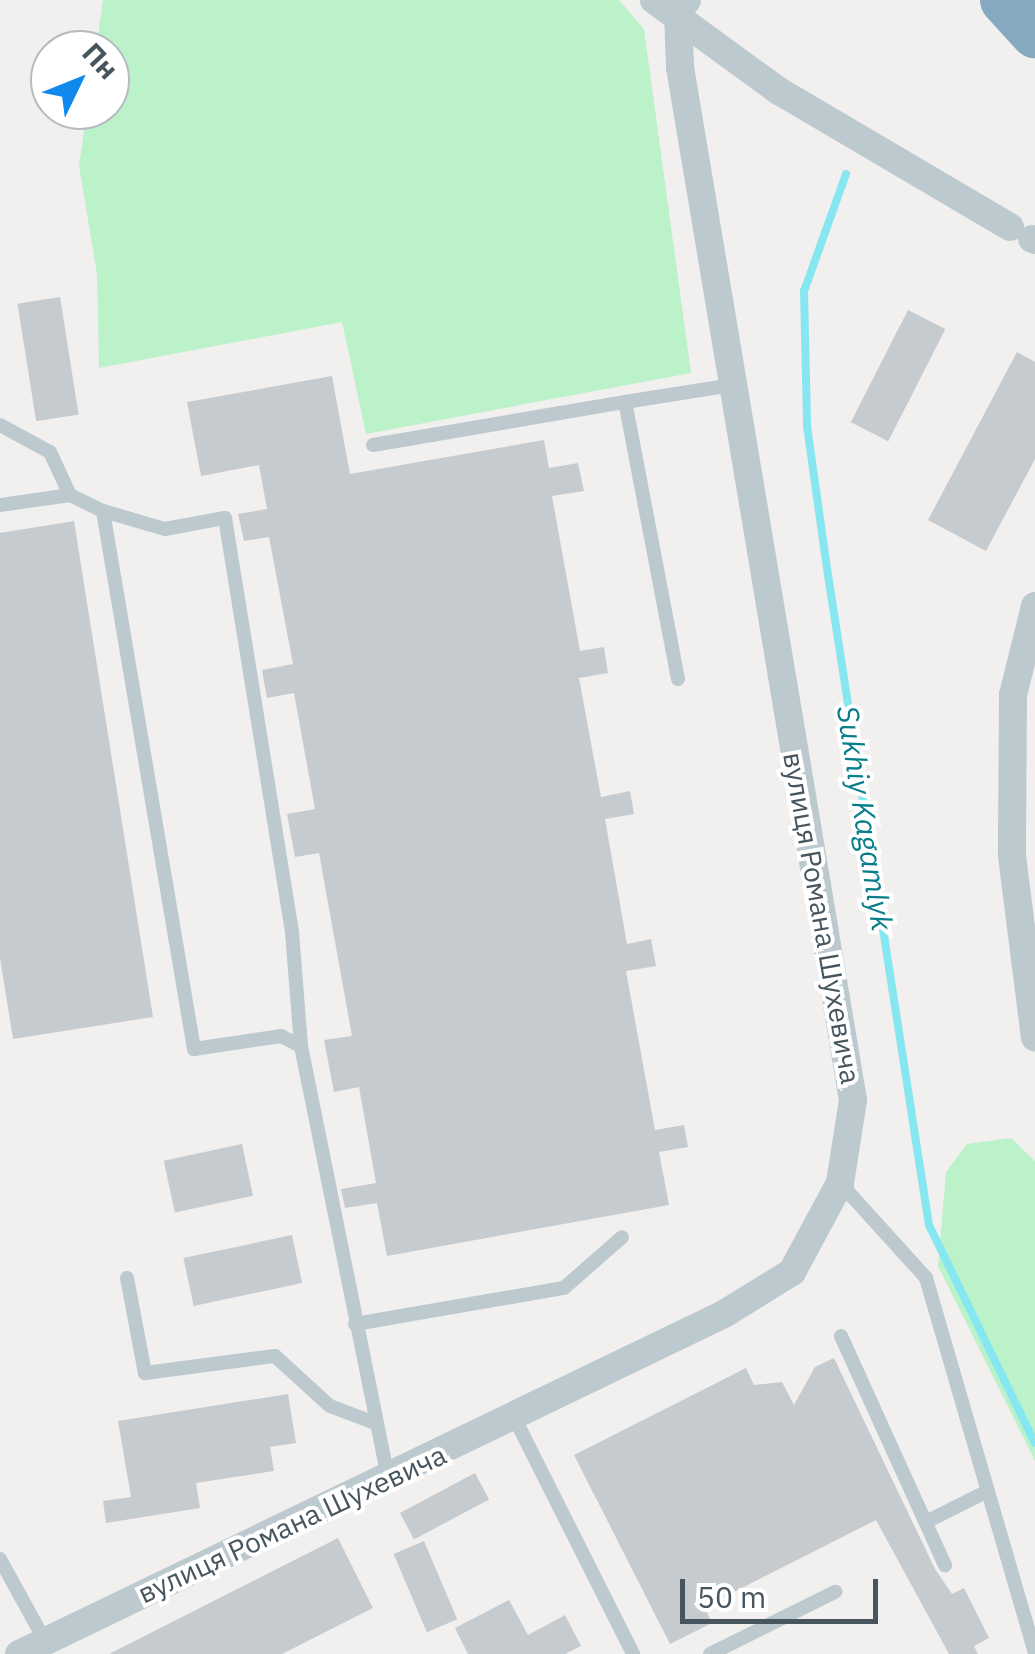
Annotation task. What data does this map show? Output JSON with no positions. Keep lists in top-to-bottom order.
{
  "streets": {
    "street": ["вулиця Романа Шухевича"]
  },
  "water": ["Sukhiy Kagamlyk"],
  "scale_bar": "50 m",
  "north": "top right"
}
